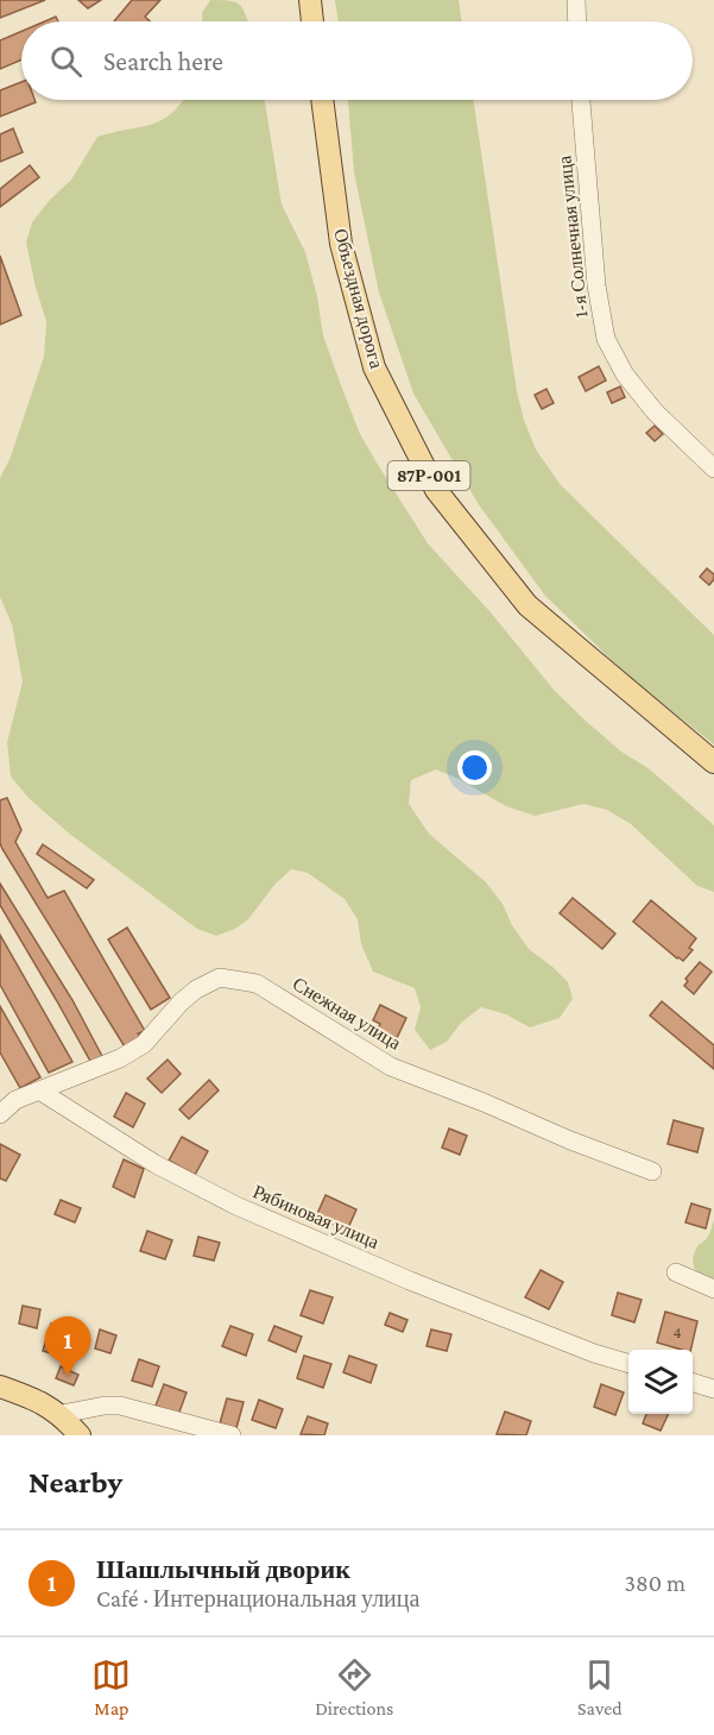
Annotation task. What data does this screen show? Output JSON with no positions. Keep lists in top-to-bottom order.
{
  "streets": {
    "main road": ["Объездная дорога", "87Р-001"],
    "street": ["1-я Солнечная улица", "Снежная улица", "Рябиновая улица"]
  },
  "crossings": [
    ["Снежная улица", "Рябиновая улица"]
  ],
  "house_numbers": ["4"],
  "page": {
    "search": "Search here",
    "pins": "1",
    "heading": "Nearby",
    "list": [
      {
        "mark": "1",
        "name": "Шашлычный дворик",
        "note": "Café · Интернациональная улица",
        "value": "380 m"
      }
    ],
    "nav": ["Map", "Directions", "Saved"]
  }
}
